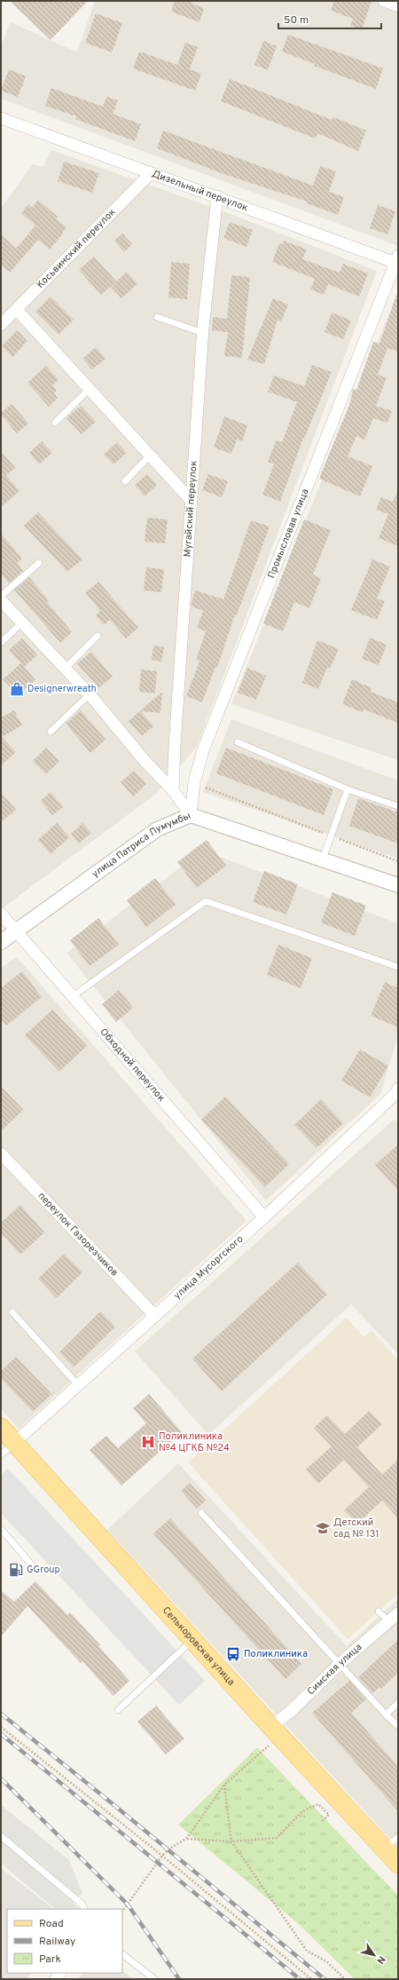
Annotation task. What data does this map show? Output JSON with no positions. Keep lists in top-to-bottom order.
{
  "streets": {
    "main road": ["Селькоровская улица"],
    "street": [
      "Дизельный переулок",
      "Косьвинский переулок",
      "Мугайский переулок",
      "Промысловая улица",
      "улица Патриса Лумумбы",
      "Обходной переулок",
      "переулок Газорезчиков",
      "улица Мусоргского",
      "Симская улица"
    ]
  },
  "crossings": [
    ["Дизельный переулок", "Косьвинский переулок"],
    ["Дизельный переулок", "Мугайский переулок"],
    ["Дизельный переулок", "Промысловая улица"],
    ["Промысловая улица", "улица Патриса Лумумбы"],
    ["улица Патриса Лумумбы", "Обходной переулок"],
    ["Обходной переулок", "улица Мусоргского"],
    ["переулок Газорезчиков", "улица Мусоргского"],
    ["улица Мусоргского", "Селькоровская улица"],
    ["Селькоровская улица", "Симская улица"]
  ],
  "places": {
    "shop": ["Designerwreath"],
    "hospital": ["Поликлиника №4 ЦГКБ №24"],
    "school or university": ["Детский сад № 131"],
    "fuel station": ["GGroup"],
    "bus stop": ["Поликлиника"]
  },
  "legend": ["Road", "Railway", "Park"],
  "scale_bar": "50 m",
  "north": "bottom right"
}
